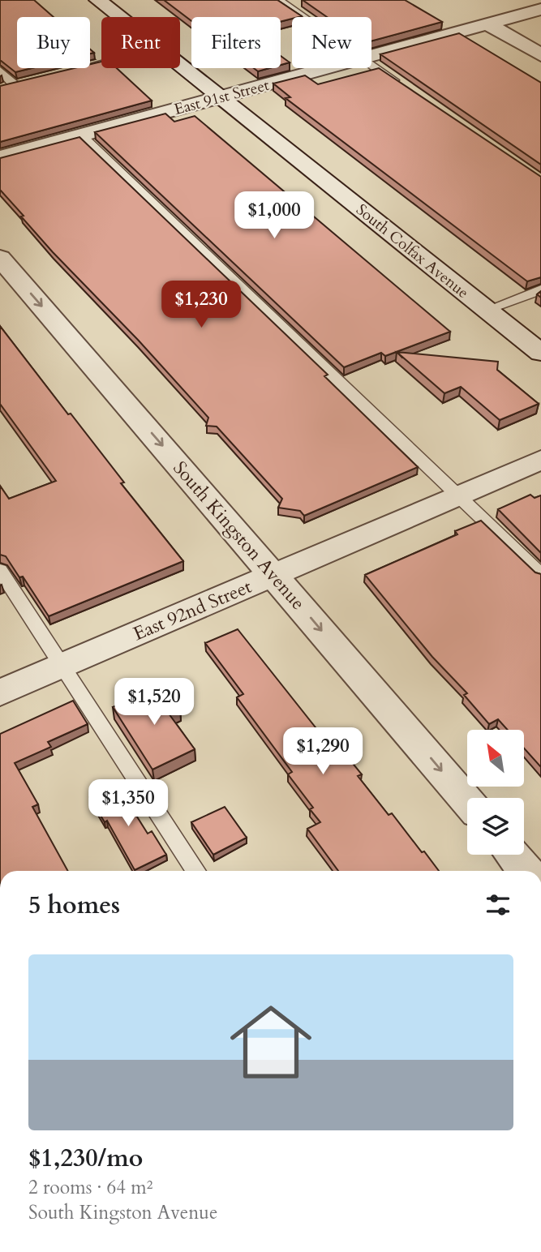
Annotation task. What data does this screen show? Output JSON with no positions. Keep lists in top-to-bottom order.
{
  "streets": {
    "street": [
      "East 91st Street",
      "South Colfax Avenue",
      "South Kingston Avenue",
      "East 92nd Street"
    ]
  },
  "crossings": [
    ["East 91st Street", "South Colfax Avenue"],
    ["South Kingston Avenue", "East 92nd Street"]
  ],
  "one_way": ["South Kingston Avenue"],
  "north": "top left",
  "page": {
    "chip": [
      "Buy",
      "Rent",
      "Filters",
      "New"
    ],
    "price": [
      "$1,000",
      "$1,230",
      "$1,520",
      "$1,290",
      "$1,350"
    ],
    "heading": "5 homes",
    "list": [
      {
        "name": "$1,230/mo",
        "note": "2 rooms · 64 m² · South Kingston Avenue"
      }
    ]
  }
}
